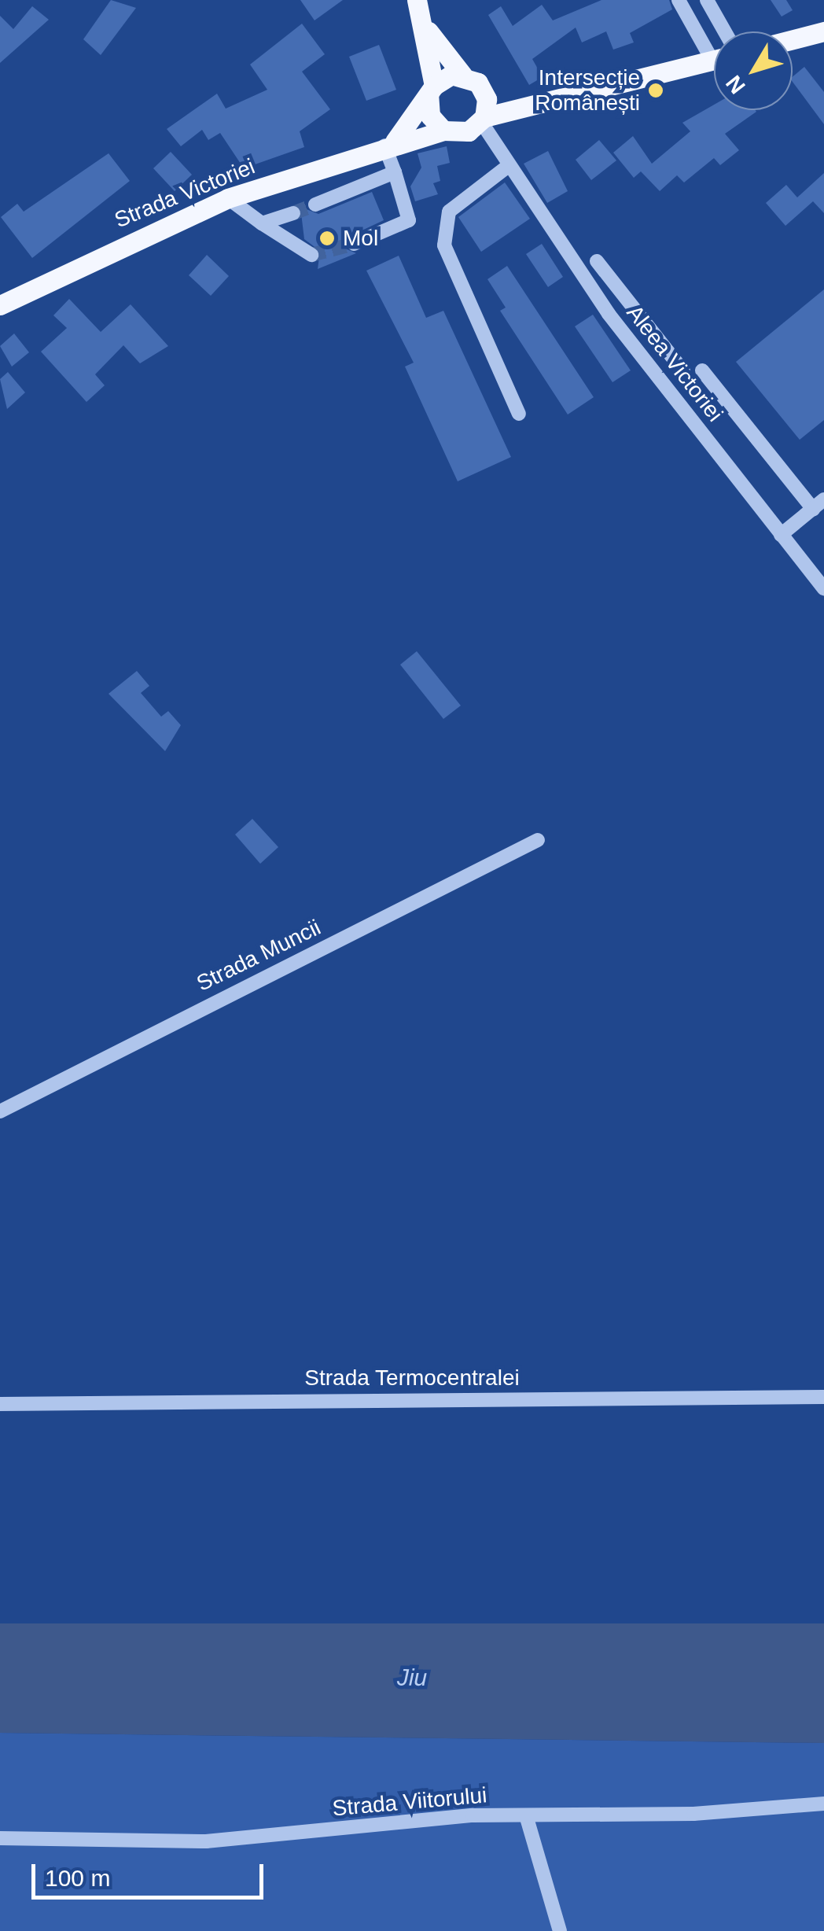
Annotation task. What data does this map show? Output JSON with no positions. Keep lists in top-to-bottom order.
{
  "streets": {
    "main road": ["Strada Victoriei"],
    "street": [
      "Aleea Victoriei",
      "Strada Muncii",
      "Strada Termocentralei",
      "Strada Viitorului"
    ]
  },
  "crossings": [
    ["Strada Victoriei", "Aleea Victoriei"]
  ],
  "water": ["Jiu"],
  "places": ["Intersecție Românești", "Mol"],
  "scale_bar": "100 m",
  "north": "bottom left"
}
